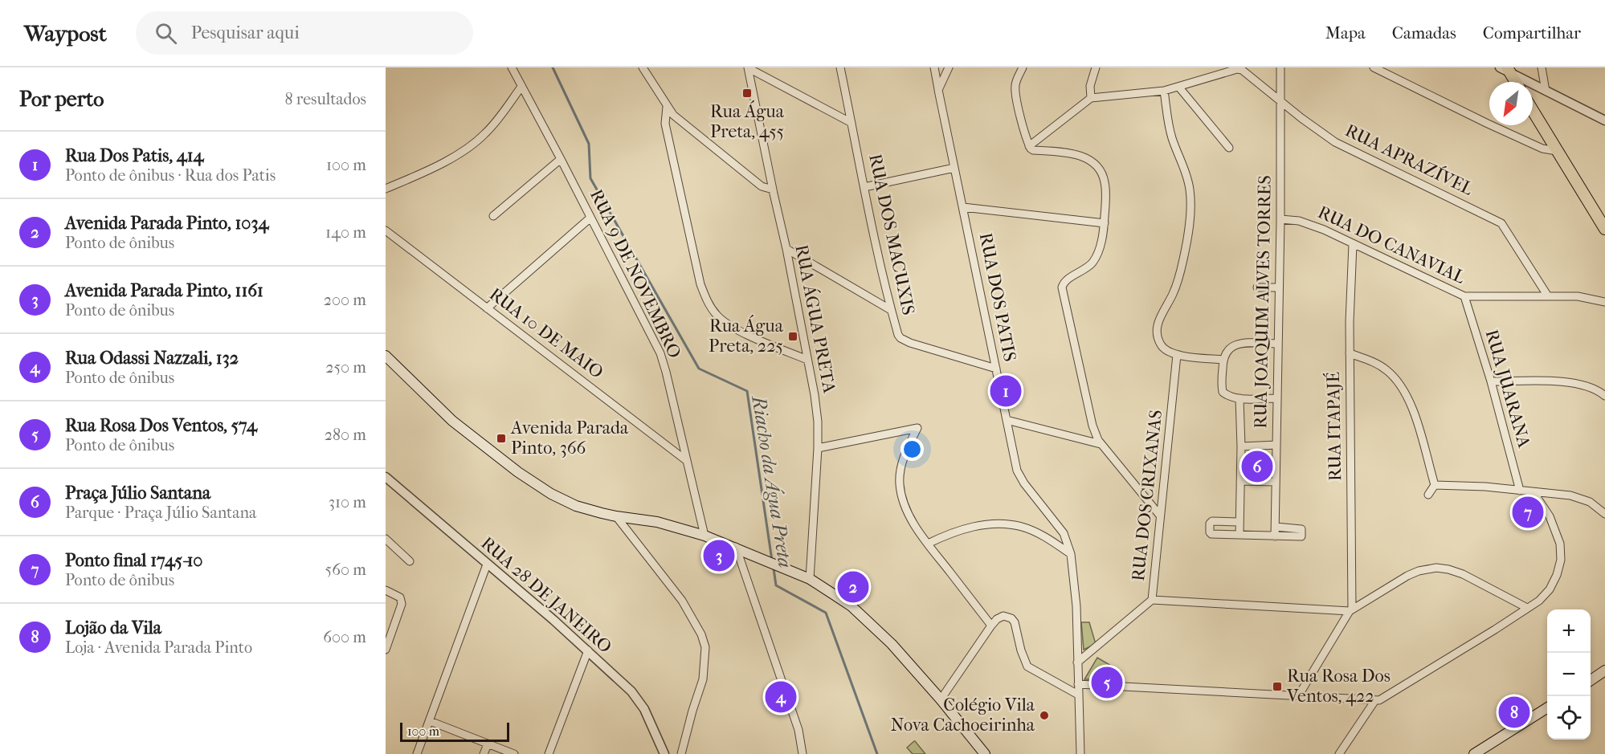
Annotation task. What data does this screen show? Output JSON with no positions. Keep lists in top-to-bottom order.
{
  "streets": {
    "street": [
      "RUA APRAZÍVEL",
      "RUA DOS MACUXIS",
      "RUA DO CANAVIAL",
      "RUA 9 DE NOVEMBRO",
      "RUA DOS PATIS",
      "RUA JOAQUIM ALVES TORRES",
      "RUA ÁGUA PRETA",
      "RUA 10 DE MAIO",
      "RUA JUARANA",
      "RUA ITAPAJÉ",
      "RUA DOS CRIXANAS",
      "RUA 28 DE JANEIRO"
    ]
  },
  "crossings": [
    ["RUA APRAZÍVEL", "RUA DO CANAVIAL"],
    ["RUA APRAZÍVEL", "RUA JOAQUIM ALVES TORRES"],
    ["RUA DOS MACUXIS", "RUA DOS PATIS"],
    ["RUA DO CANAVIAL", "RUA JOAQUIM ALVES TORRES"],
    ["RUA DO CANAVIAL", "RUA JUARANA"],
    ["RUA DO CANAVIAL", "RUA ITAPAJÉ"],
    ["RUA 9 DE NOVEMBRO", "RUA 10 DE MAIO"],
    ["RUA DOS PATIS", "RUA DOS CRIXANAS"]
  ],
  "water": ["Riacho da Água Preta"],
  "places": {
    "transit": [
      "Rua Água Preta, 455",
      "Rua Água Preta, 225",
      "Avenida Parada Pinto, 366",
      "Rua Rosa Dos Ventos, 422"
    ],
    "other": ["Colégio Vila Nova Cachoeirinha"]
  },
  "scale_bar": "100 m",
  "north": "bottom left",
  "page": {
    "header": "Waypost",
    "search": "Pesquisar aqui",
    "nav": ["Mapa", "Camadas", "Compartilhar"],
    "heading": ["Por perto", "8 resultados"],
    "list": [
      {
        "mark": "1",
        "name": "Rua Dos Patis, 414",
        "note": "Ponto de ônibus · Rua dos Patis",
        "value": "100 m"
      },
      {
        "mark": "2",
        "name": "Avenida Parada Pinto, 1034",
        "note": "Ponto de ônibus",
        "value": "140 m"
      },
      {
        "mark": "3",
        "name": "Avenida Parada Pinto, 1161",
        "note": "Ponto de ônibus",
        "value": "200 m"
      },
      {
        "mark": "4",
        "name": "Rua Odassi Nazzali, 132",
        "note": "Ponto de ônibus",
        "value": "250 m"
      },
      {
        "mark": "5",
        "name": "Rua Rosa Dos Ventos, 574",
        "note": "Ponto de ônibus",
        "value": "280 m"
      },
      {
        "mark": "6",
        "name": "Praça Júlio Santana",
        "note": "Parque · Praça Júlio Santana",
        "value": "310 m"
      },
      {
        "mark": "7",
        "name": "Ponto final 1745-10",
        "note": "Ponto de ônibus",
        "value": "560 m"
      },
      {
        "mark": "8",
        "name": "Lojão da Vila",
        "note": "Loja · Avenida Parada Pinto",
        "value": "600 m"
      }
    ],
    "pins": [
      "1",
      "6",
      "7",
      "3",
      "2",
      "5",
      "4",
      "8"
    ],
    "map_buttons": ["+", "−"],
    "scale": "100 m"
  }
}
